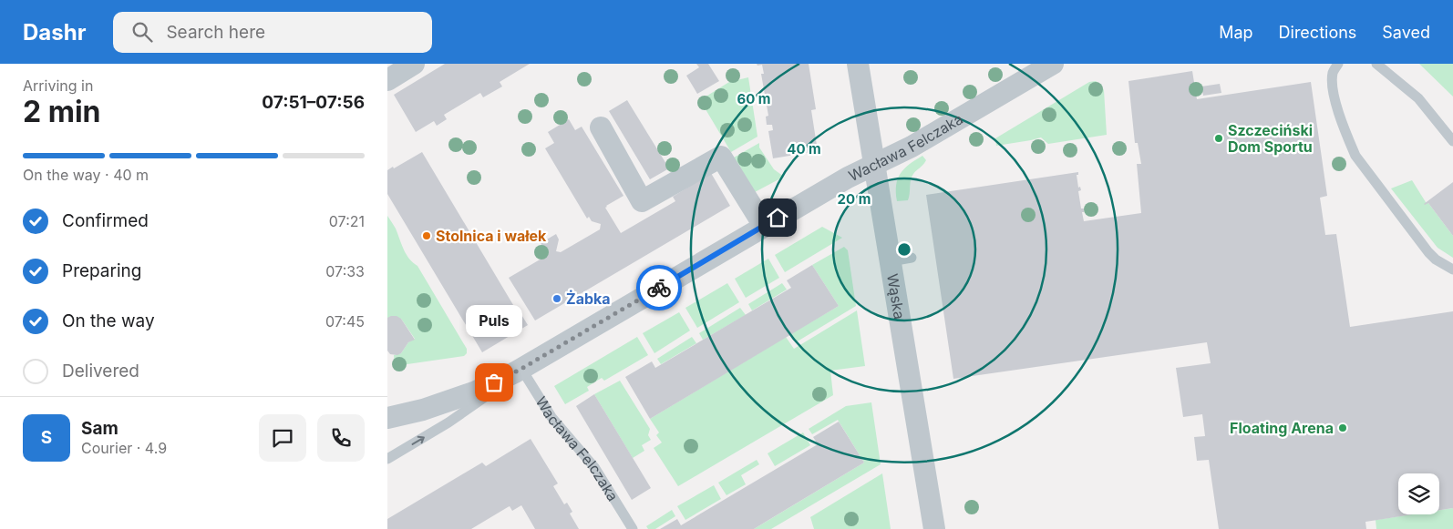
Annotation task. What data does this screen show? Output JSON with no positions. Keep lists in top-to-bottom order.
{
  "streets": {
    "street": ["Wacława Felczaka", "Wąska"]
  },
  "crossings": [
    ["Wacława Felczaka", "Wąska"]
  ],
  "places": [
    "Szczeciński Dom Sportu",
    "Stolnica i wałek",
    "Żabka",
    "Puls",
    "Floating Arena"
  ],
  "page": {
    "header": "Dashr",
    "search": "Search here",
    "nav": ["Map", "Directions", "Saved"],
    "heading": ["2 min", "Arriving in", "07:51–07:56"],
    "panel": ["Sam", "Courier · 4.9"],
    "bar": "On the way · 40 m",
    "list": [
      ["Confirmed", "07:21"],
      ["Preparing", "07:33"],
      ["On the way", "07:45"],
      "Delivered"
    ],
    "bubble": "Puls",
    "round": "S"
  },
  "rings": ["60 m", "40 m", "20 m"]
}
